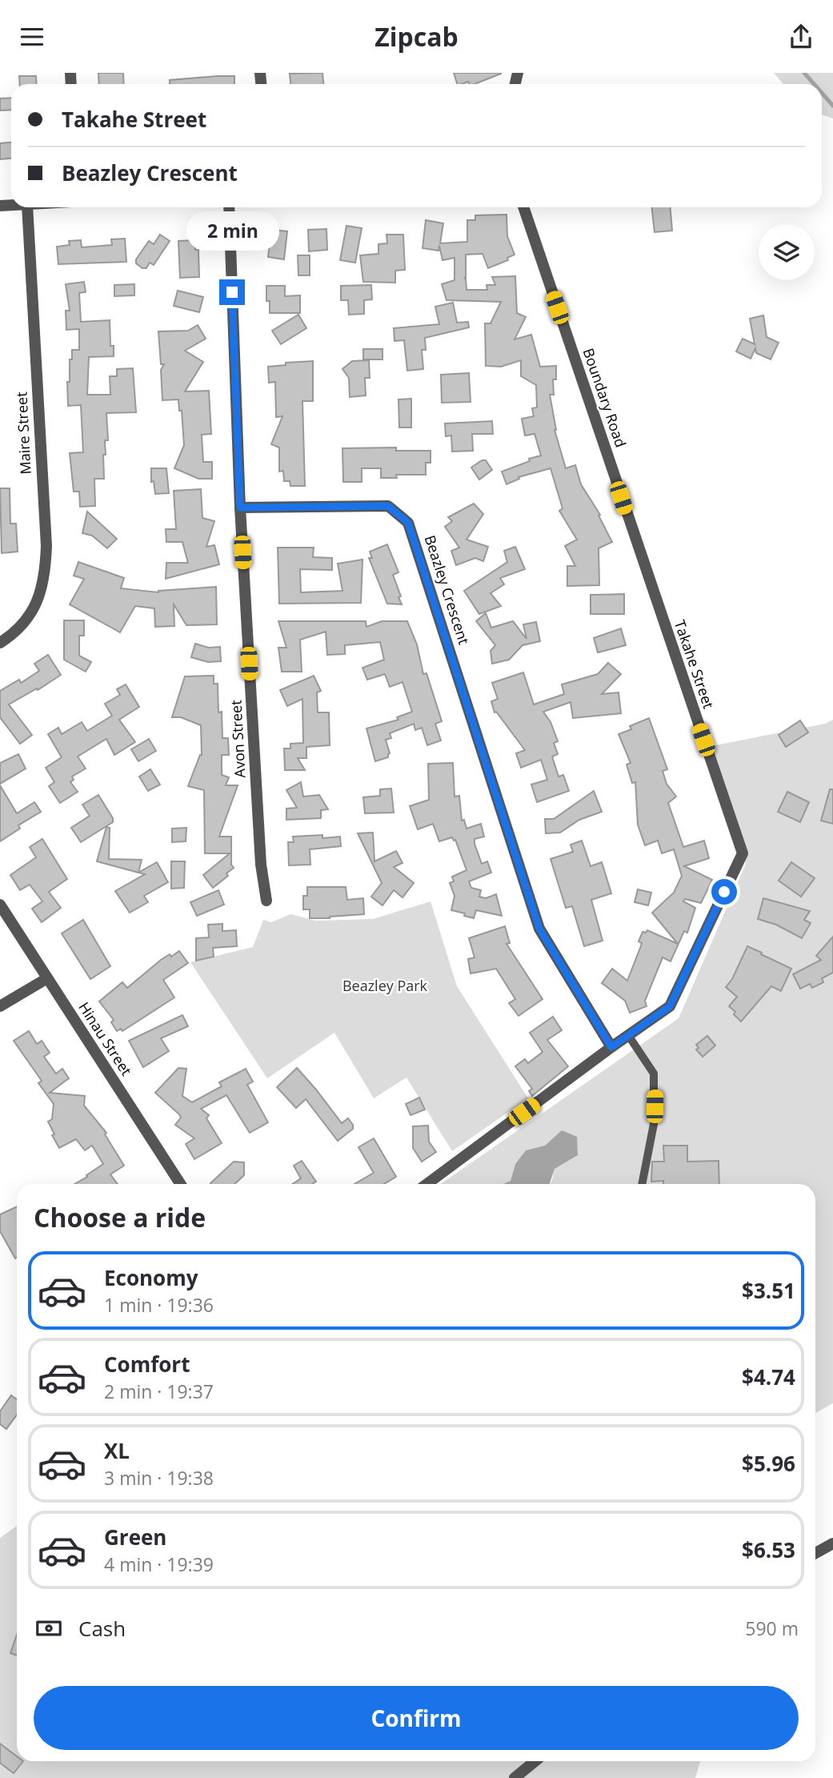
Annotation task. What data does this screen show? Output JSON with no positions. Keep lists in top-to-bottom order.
{
  "streets": {
    "street": [
      "Boundary Road",
      "Maire Street",
      "Beazley Crescent",
      "Takahe Street",
      "Avon Street",
      "Hinau Street"
    ]
  },
  "crossings": [
    ["Boundary Road", "Takahe Street"],
    ["Beazley Crescent", "Takahe Street"],
    ["Beazley Crescent", "Avon Street"]
  ],
  "parks": ["Beazley Park"],
  "page": {
    "header": "Zipcab",
    "banner": ["Takahe Street", "Beazley Crescent"],
    "bubble": "2 min",
    "heading": "Choose a ride",
    "list": [
      {
        "name": "Economy",
        "note": "1 min · 19:36",
        "value": "$3.51"
      },
      {
        "name": "Comfort",
        "note": "2 min · 19:37",
        "value": "$4.74"
      },
      {
        "name": "XL",
        "note": "3 min · 19:38",
        "value": "$5.96"
      },
      {
        "name": "Green",
        "note": "4 min · 19:39",
        "value": "$6.53"
      }
    ],
    "pay": ["Cash", "590 m"],
    "buttons": "Confirm"
  }
}
